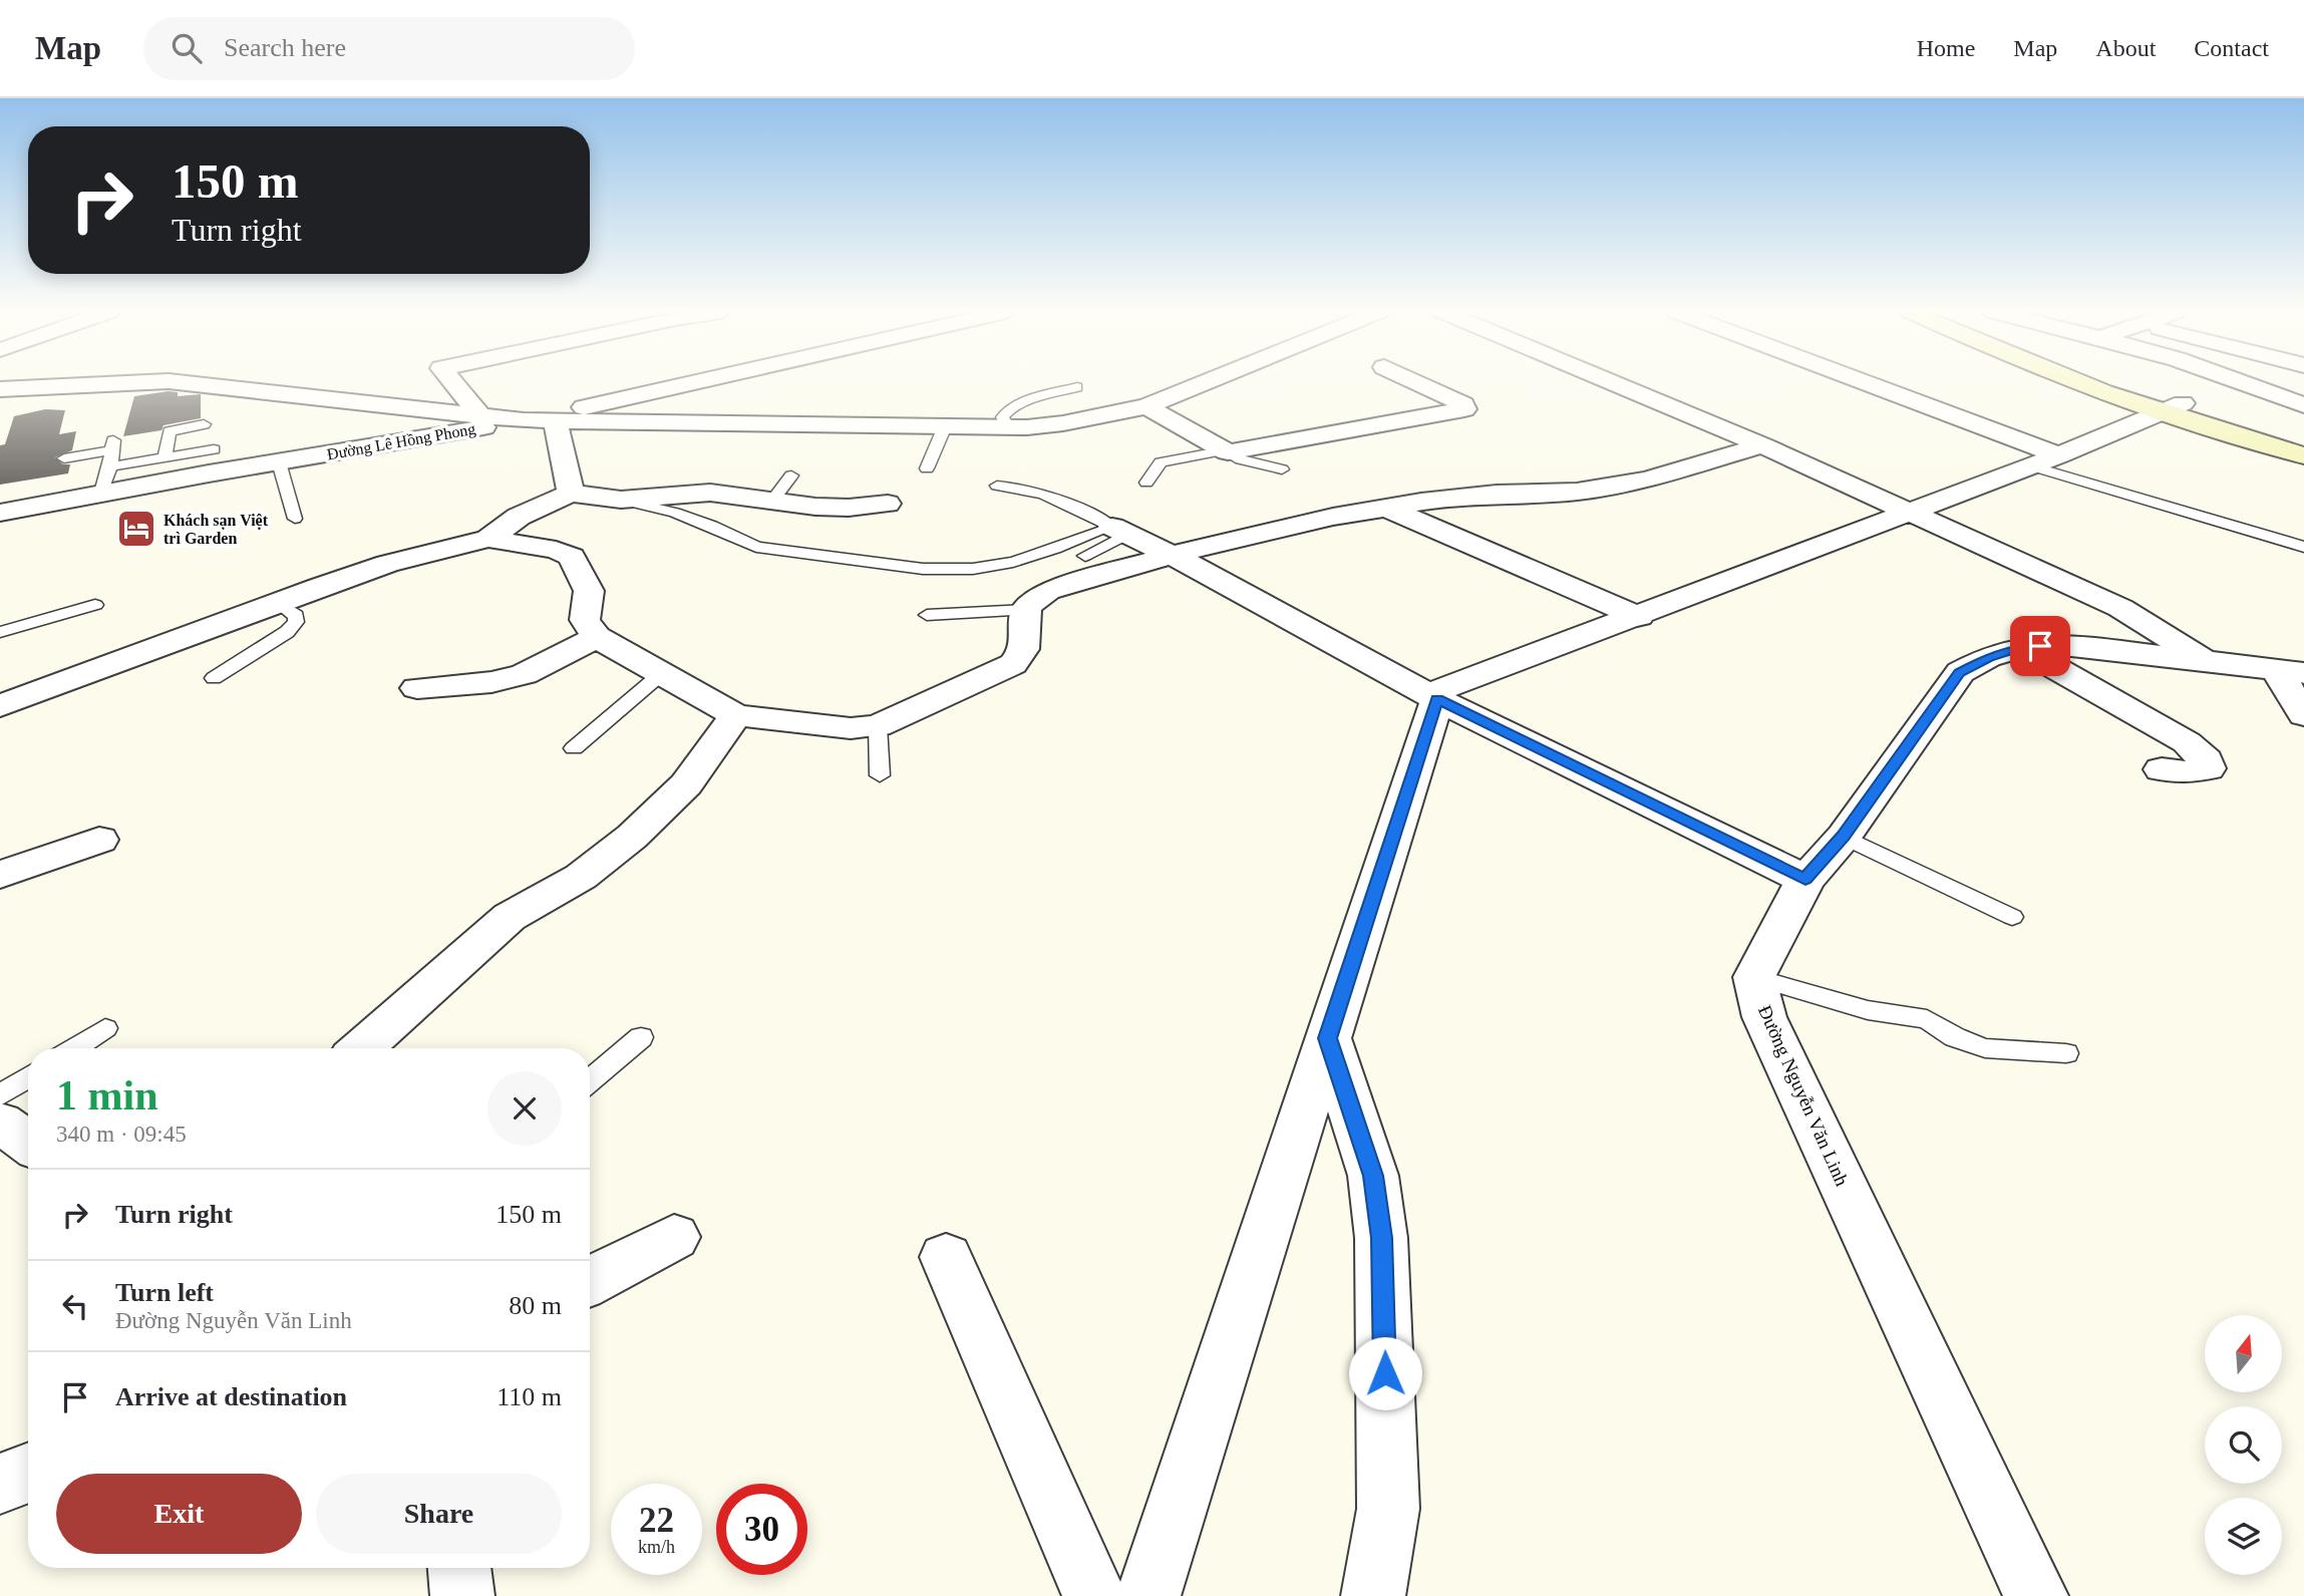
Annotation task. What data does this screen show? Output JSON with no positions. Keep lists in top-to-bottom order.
{
  "streets": {
    "street": ["Đường Lê Hồng Phong", "Đường Nguyễn Văn Linh"]
  },
  "places": {
    "hotel": ["Khách sạn Việt trì Garden"]
  },
  "north": "top",
  "page": {
    "header": "Map",
    "search": "Search here",
    "nav": [
      "Home",
      "Map",
      "About",
      "Contact"
    ],
    "turn": ["150 m", "Turn right"],
    "heading": ["1 min", "340 m · 09:45"],
    "list": [
      {
        "name": "Turn right",
        "value": "150 m"
      },
      {
        "name": "Turn left",
        "note": "Đường Nguyễn Văn Linh",
        "value": "80 m"
      },
      {
        "name": "Arrive at destination",
        "value": "110 m"
      }
    ],
    "buttons": ["Exit", "Share"],
    "speed": "22 km/h",
    "limit": "30"
  }
}
